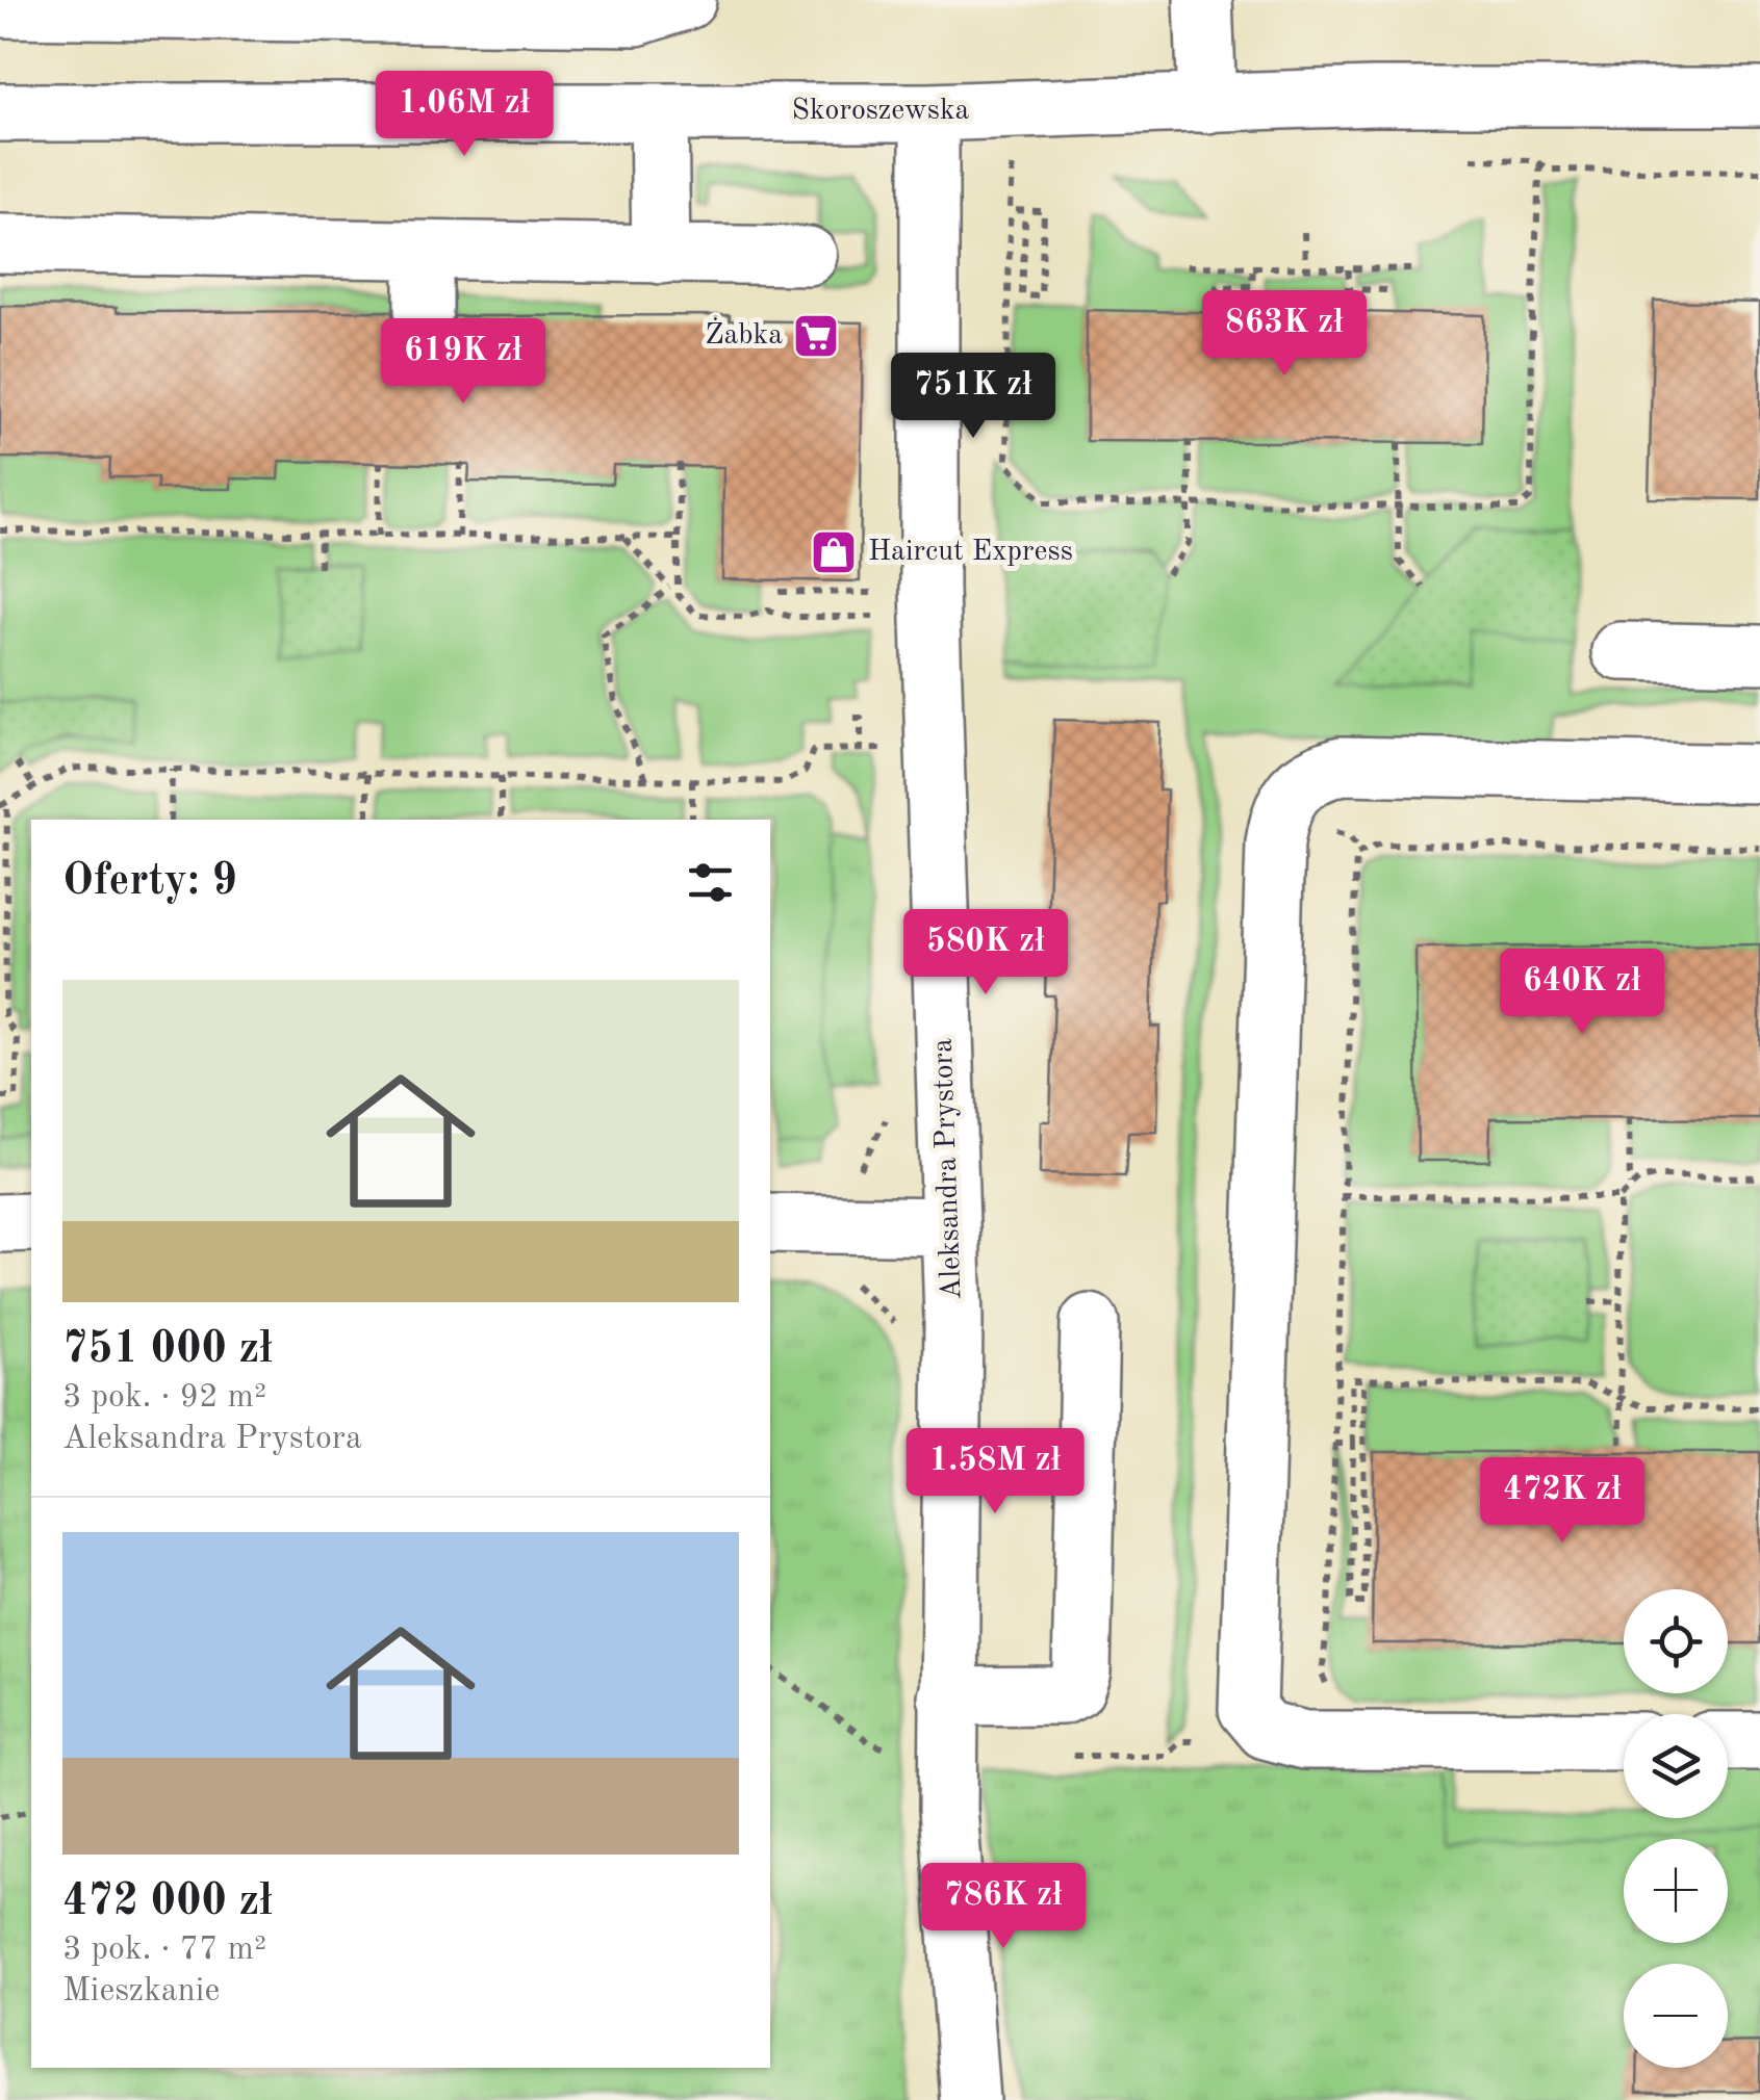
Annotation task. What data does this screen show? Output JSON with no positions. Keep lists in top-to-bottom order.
{
  "streets": {
    "street": ["Skoroszewska", "Aleksandra Prystora"]
  },
  "crossings": [
    ["Skoroszewska", "Aleksandra Prystora"]
  ],
  "places": {
    "supermarket": ["Żabka"],
    "shop": ["Haircut Express"]
  },
  "page": {
    "price": [
      "1.06M zł",
      "863K zł",
      "619K zł",
      "751K zł",
      "580K zł",
      "640K zł",
      "1.58M zł",
      "472K zł",
      "786K zł"
    ],
    "heading": "Oferty: 9",
    "list": [
      {
        "name": "751 000 zł",
        "note": "3 pok. · 92 m² · Aleksandra Prystora"
      },
      {
        "name": "472 000 zł",
        "note": "3 pok. · 77 m² · Mieszkanie"
      }
    ],
    "map_buttons": ["+", "−"]
  }
}
